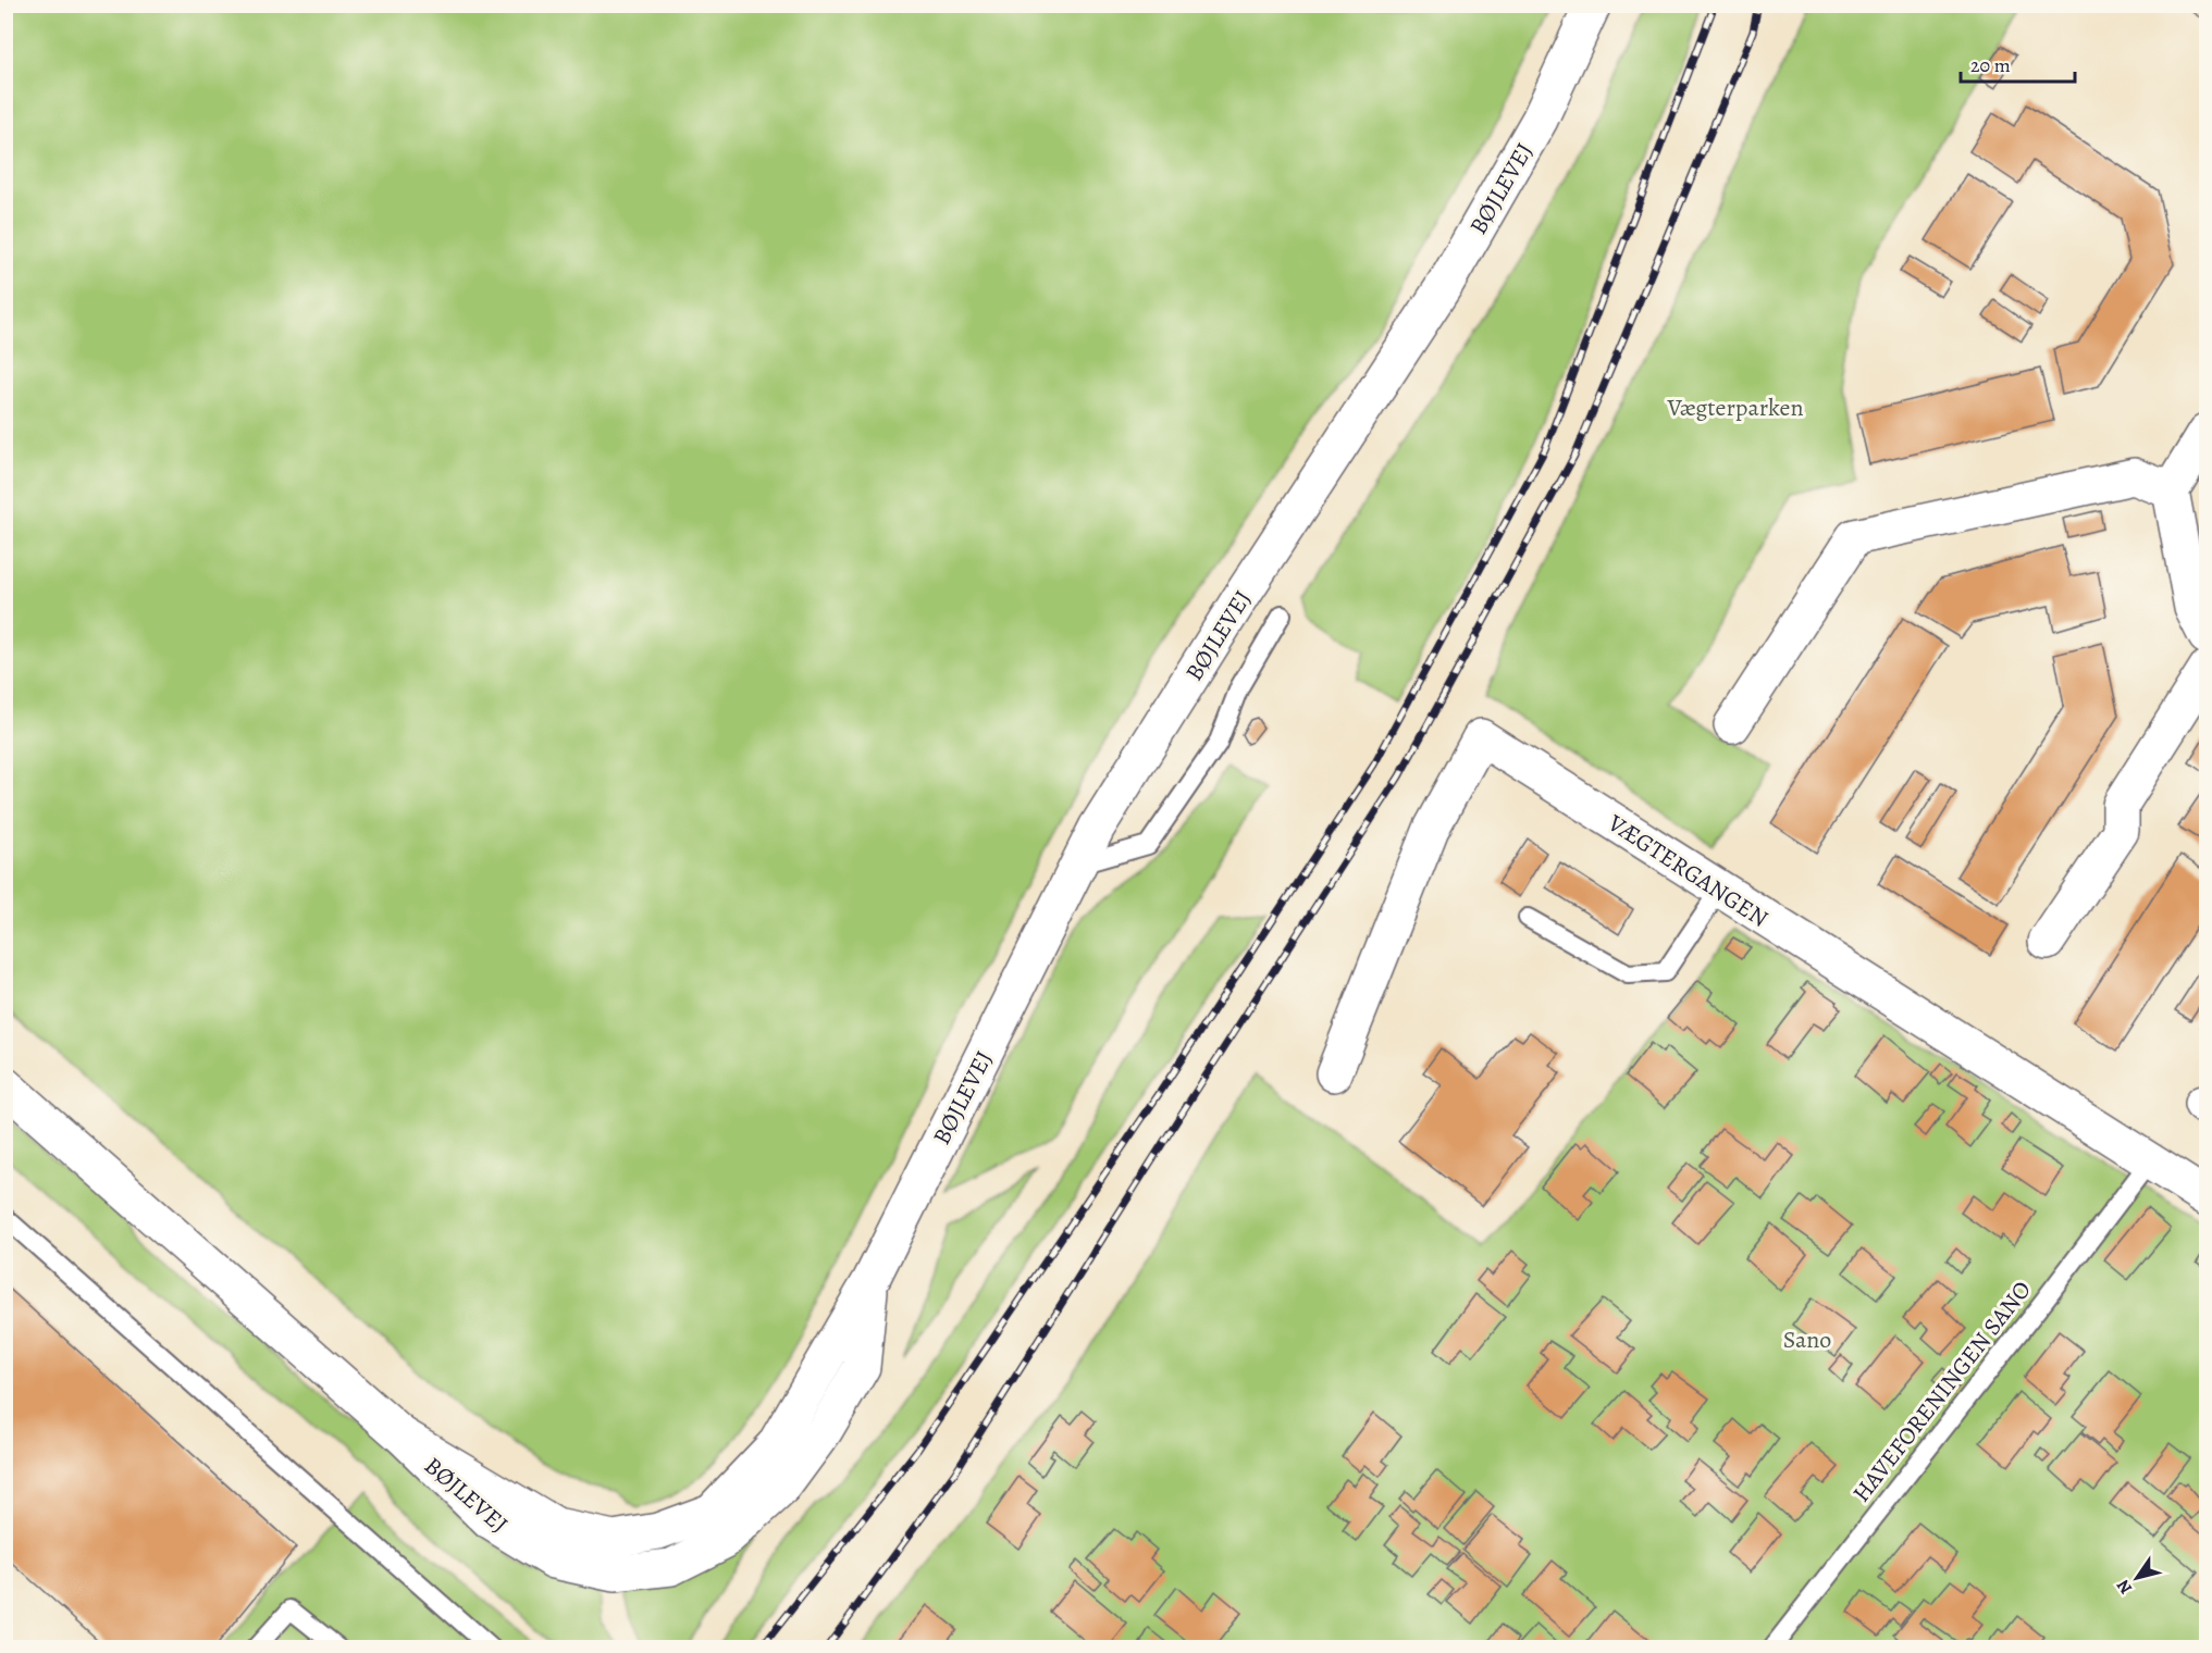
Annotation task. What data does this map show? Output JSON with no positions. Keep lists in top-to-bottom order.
{
  "streets": {
    "street": ["BØJLEVEJ", "VÆGTERGANGEN"],
    "lane": ["HAVEFORENINGEN SANO"]
  },
  "crossings": [
    ["VÆGTERGANGEN", "HAVEFORENINGEN SANO"]
  ],
  "parks": ["Vægterparken", "Sano"],
  "scale_bar": "20 m",
  "north": "bottom left"
}
